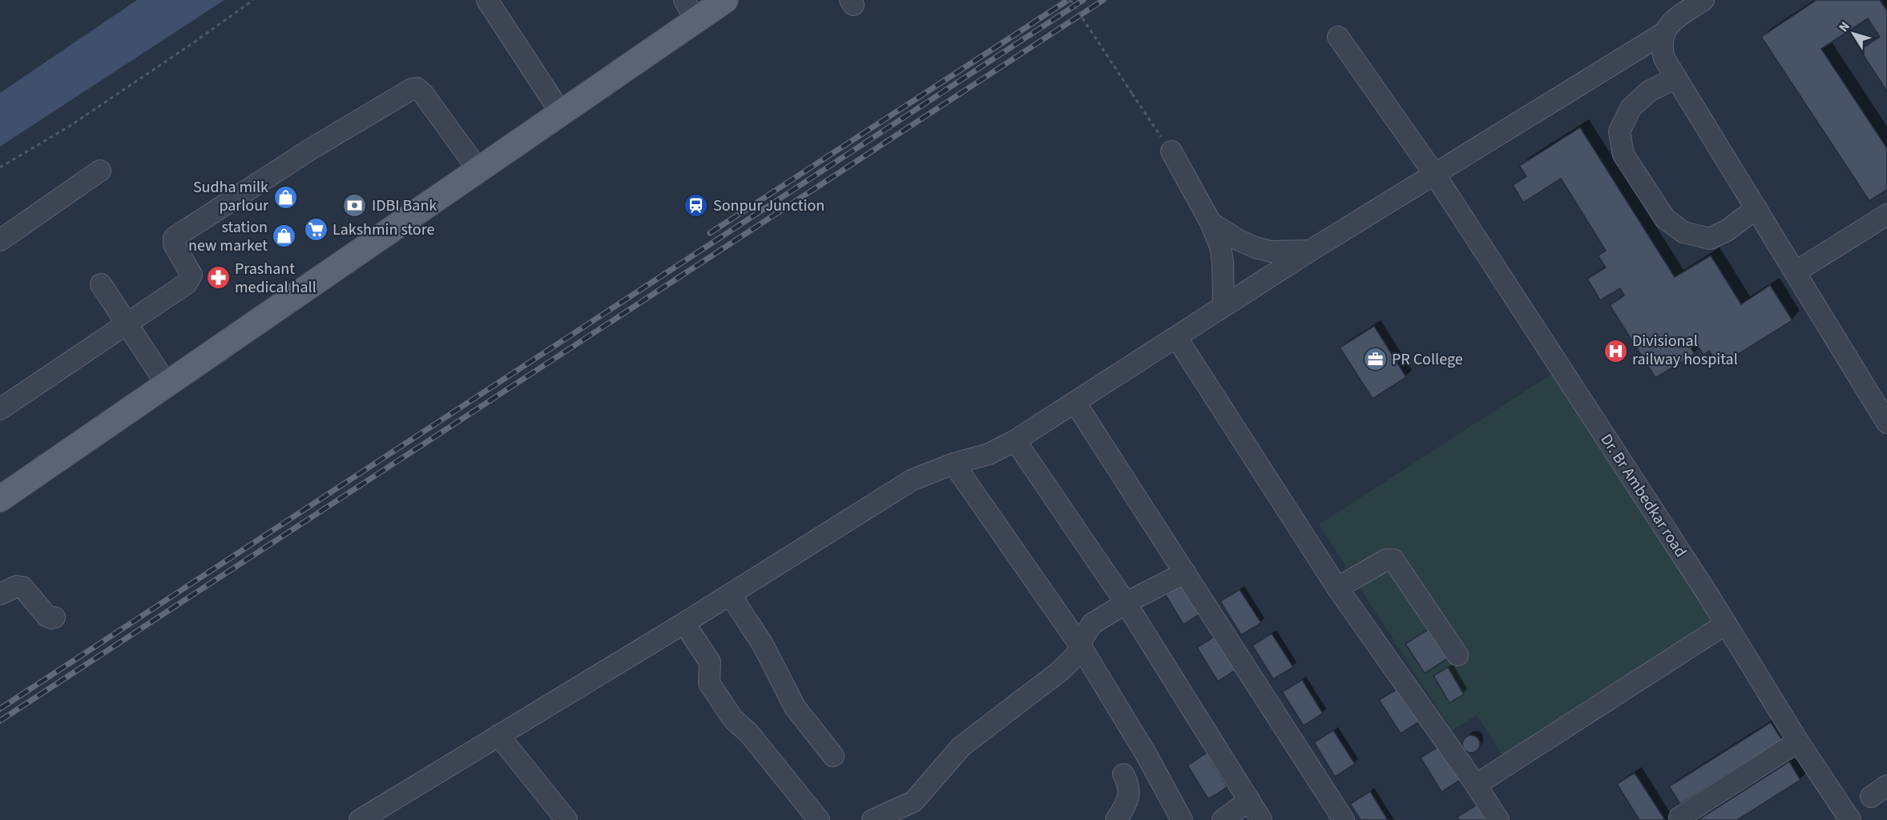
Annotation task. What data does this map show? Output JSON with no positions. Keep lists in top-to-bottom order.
{
  "streets": {
    "street": ["Dr. Br Ambedkar road"]
  },
  "places": {
    "shop": ["Sudha milk parlour", "station new market"],
    "bank": ["IDBI Bank"],
    "station": ["Sonpur Junction"],
    "supermarket": ["Lakshmin store"],
    "pharmacy": ["Prashant medical hall"],
    "hospital": ["Divisional railway hospital"],
    "office": ["PR College"]
  },
  "north": "top left"
}
